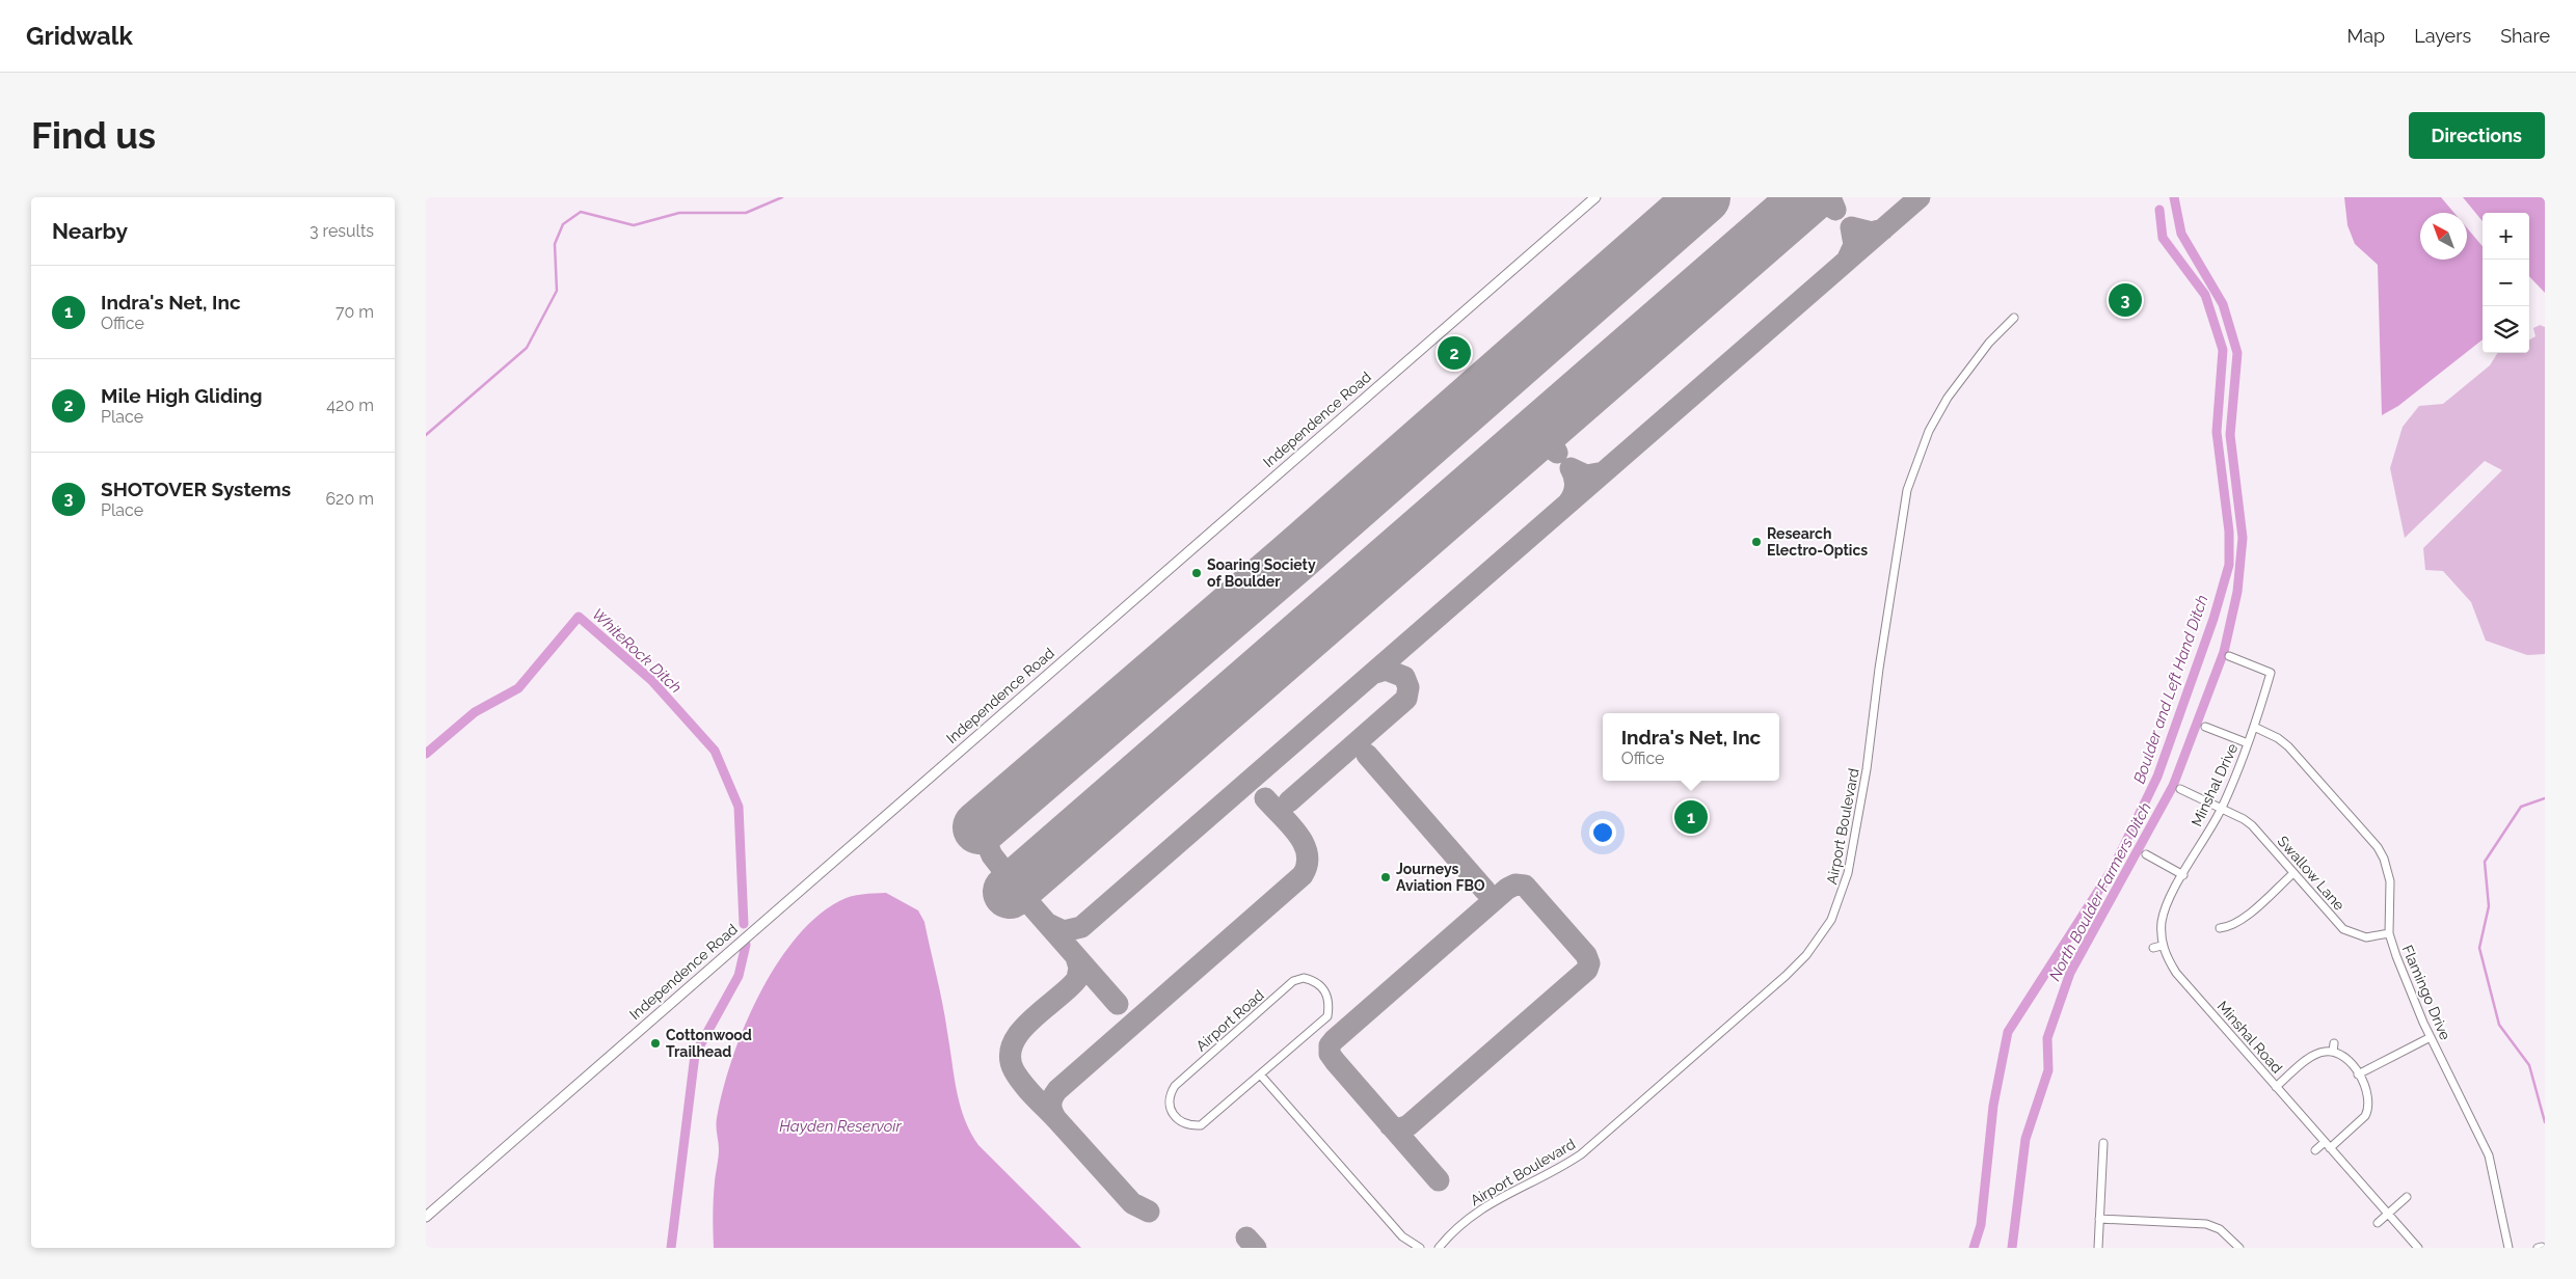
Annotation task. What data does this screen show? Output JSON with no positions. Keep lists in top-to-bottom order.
{
  "streets": {
    "street": [
      "Independence Road",
      "Minshal Drive",
      "Airport Boulevard",
      "Swallow Lane",
      "Flamingo Drive",
      "Airport Road",
      "Minshal Road"
    ]
  },
  "crossings": [
    ["Minshal Drive", "Swallow Lane"],
    ["Minshal Drive", "Flamingo Drive"],
    ["Minshal Drive", "Minshal Road"],
    ["Swallow Lane", "Flamingo Drive"]
  ],
  "water": [
    "WhiteRock Ditch",
    "Boulder and Left Hand Ditch",
    "North Boulder Farmers Ditch",
    "Hayden Reservoir"
  ],
  "places": [
    "Research Electro-Optics",
    "Soaring Society of Boulder",
    "Journeys Aviation FBO",
    "Cottonwood Trailhead"
  ],
  "north": "top left",
  "page": {
    "header": "Gridwalk",
    "nav": ["Map", "Layers", "Share"],
    "buttons": "Directions",
    "title": "Find us",
    "heading": ["Nearby", "3 results"],
    "map_buttons": ["+", "−"],
    "list": [
      {
        "mark": "1",
        "name": "Indra's Net, Inc",
        "note": "Office",
        "value": "70 m"
      },
      {
        "mark": "2",
        "name": "Mile High Gliding",
        "note": "Place",
        "value": "420 m"
      },
      {
        "mark": "3",
        "name": "SHOTOVER Systems",
        "note": "Place",
        "value": "620 m"
      }
    ],
    "pins": ["3", "2", "1"],
    "popup": ["Indra's Net, Inc", "Office"]
  }
}
